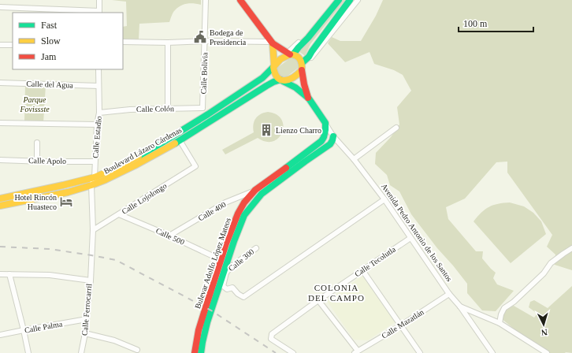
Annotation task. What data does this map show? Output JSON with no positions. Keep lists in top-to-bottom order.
{
  "streets": {
    "main road": ["Boulevard Lázaro Cárdenas", "Bulevar Adolfo López Mateos"],
    "street": [
      "Calle Bolivia",
      "Calle del Agua",
      "Calle Colón",
      "Calle Estadio",
      "Calle Apolo",
      "Calle Lojolongo",
      "Calle 400",
      "Avenida Pedro Antonio de los Santos",
      "Calle 500",
      "Calle 300",
      "Calle Tecolutla",
      "Calle Ferrocarril",
      "Calle Mazatlán",
      "Calle Palma"
    ]
  },
  "crossings": [
    ["Calle Bolivia", "Calle Colón"],
    ["Calle del Agua", "Calle Estadio"],
    ["Calle Colón", "Calle Estadio"],
    ["Calle Estadio", "Boulevard Lázaro Cárdenas"],
    ["Calle Estadio", "Calle Apolo"],
    ["Calle Estadio", "Calle Lojolongo"],
    ["Calle Estadio", "Calle Ferrocarril"],
    ["Boulevard Lázaro Cárdenas", "Calle Lojolongo"],
    ["Calle Lojolongo", "Calle 500"],
    ["Calle 400", "Calle 500"],
    ["Calle 400", "Bulevar Adolfo López Mateos"],
    ["Avenida Pedro Antonio de los Santos", "Calle Tecolutla"],
    ["Avenida Pedro Antonio de los Santos", "Bulevar Adolfo López Mateos"],
    ["Avenida Pedro Antonio de los Santos", "Calle Mazatlán"],
    ["Calle 500", "Bulevar Adolfo López Mateos"],
    ["Calle 300", "Bulevar Adolfo López Mateos"],
    ["Calle Ferrocarril", "Calle Palma"]
  ],
  "districts": ["COLONIA DEL CAMPO"],
  "parks": ["Parque Fovissste"],
  "places": {
    "public building": ["Bodega de Presidencia"],
    "building": ["Lienzo Charro"],
    "hotel": ["Hotel Rincón Huasteco"]
  },
  "legend": ["Fast", "Slow", "Jam"],
  "scale_bar": "100 m",
  "north": "bottom"
}
